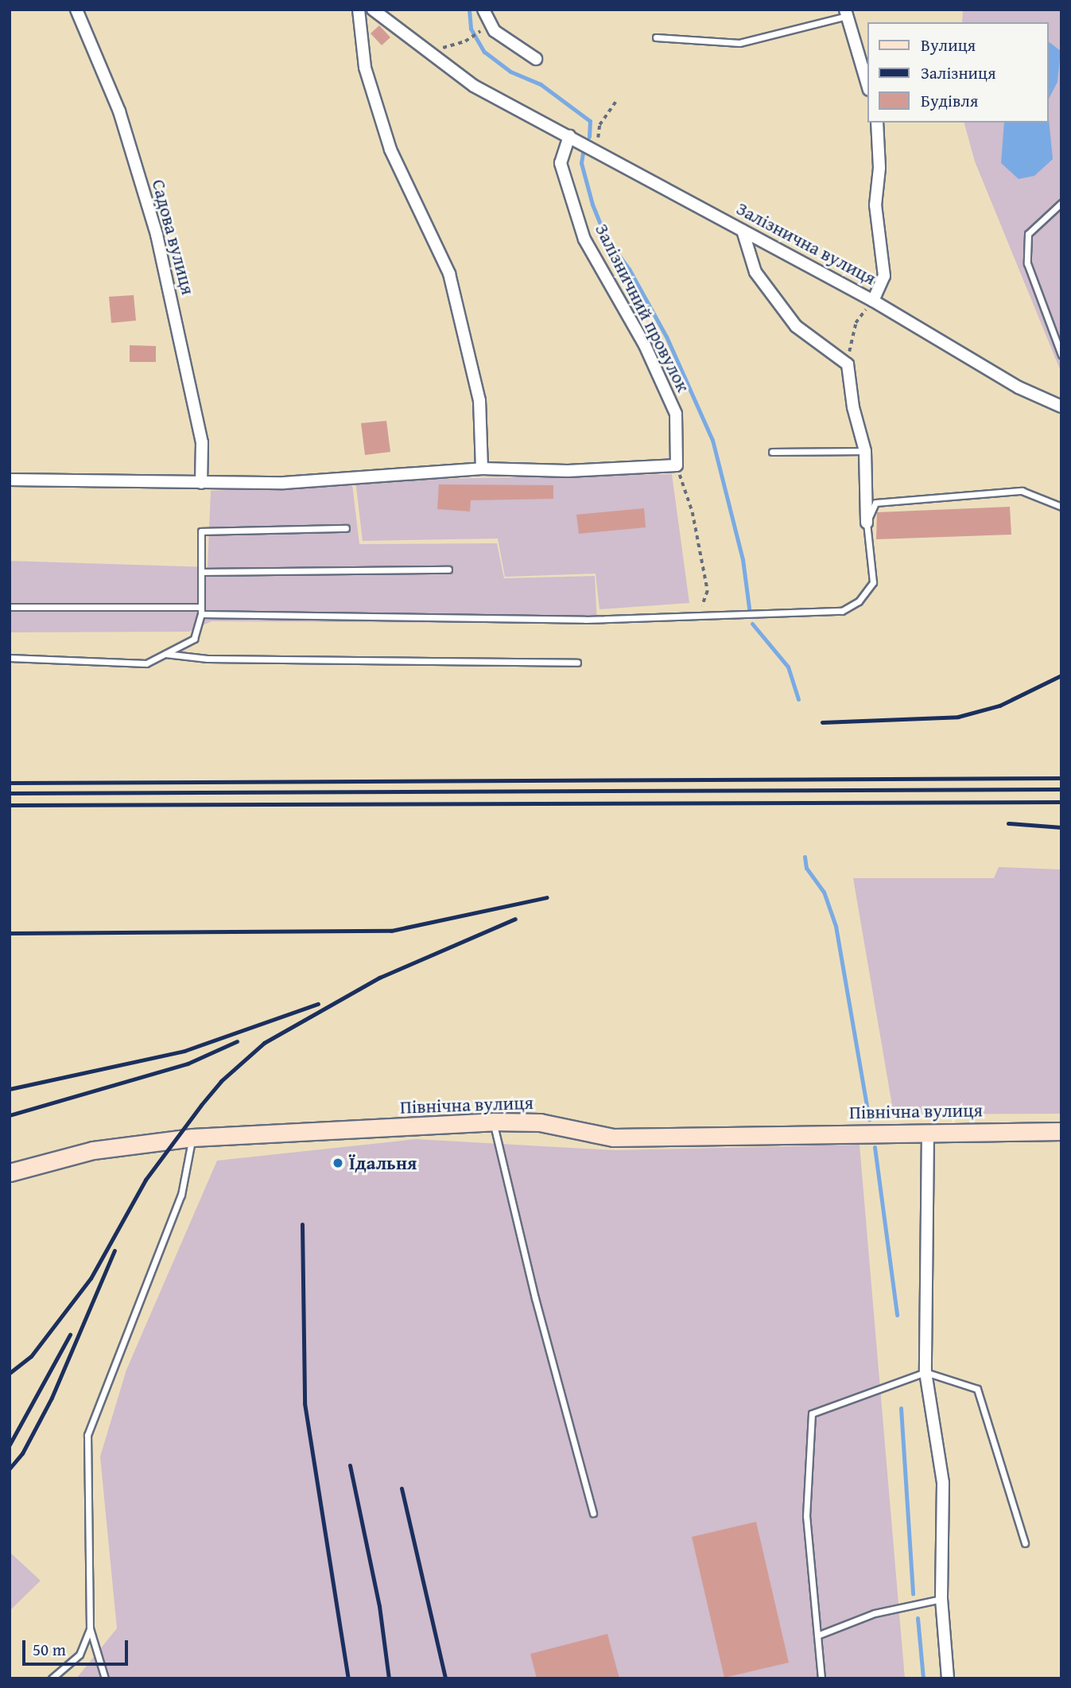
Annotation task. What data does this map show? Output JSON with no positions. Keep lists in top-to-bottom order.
{
  "streets": {
    "street": [
      "Садова вулиця",
      "Залізнична вулиця",
      "Залізничний провулок",
      "Північна вулиця"
    ]
  },
  "crossings": [
    ["Залізнична вулиця", "Залізничний провулок"]
  ],
  "places": ["Їдальня"],
  "legend": ["Вулиця", "Залізниця", "Будівля"],
  "scale_bar": "50 m"
}
